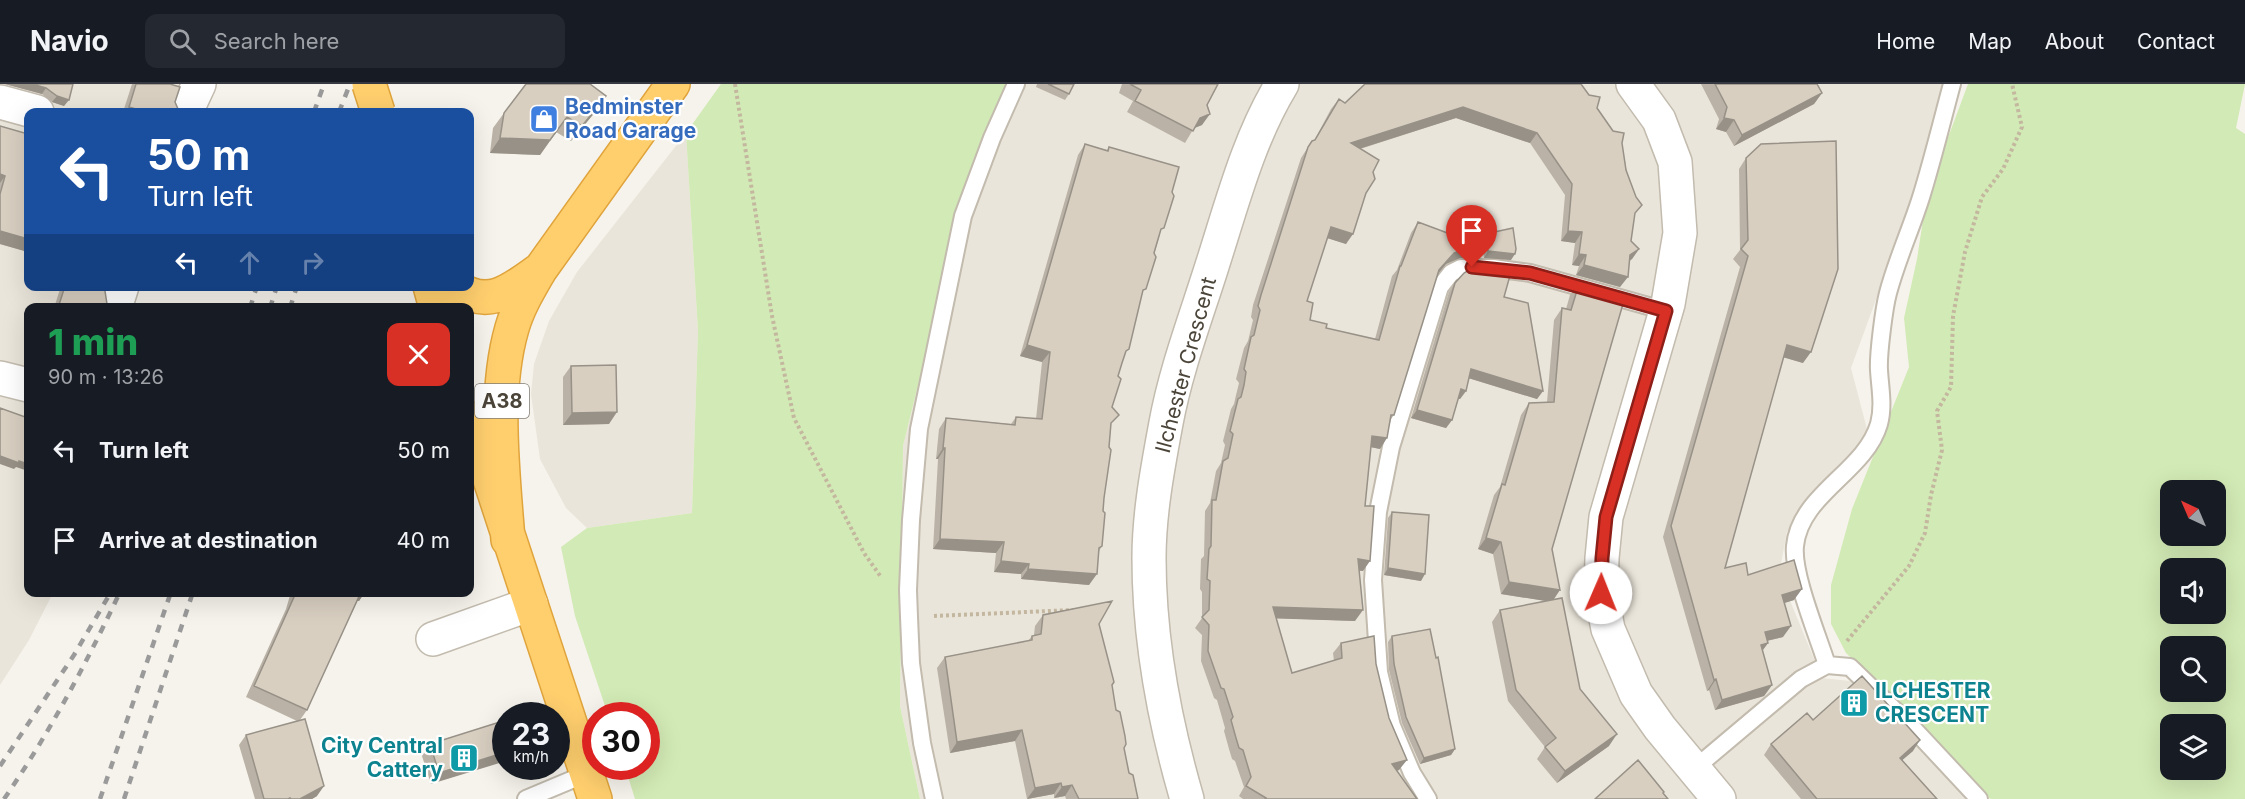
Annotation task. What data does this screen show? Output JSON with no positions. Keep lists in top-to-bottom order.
{
  "streets": {
    "highway": ["A38"],
    "street": ["Ilchester Crescent"]
  },
  "places": {
    "shop": ["Bedminster Road Garage"],
    "building": ["ILCHESTER CRESCENT", "City Central Cattery"]
  },
  "north": "top left",
  "page": {
    "header": "Navio",
    "search": "Search here",
    "nav": [
      "Home",
      "Map",
      "About",
      "Contact"
    ],
    "turn": ["50 m", "Turn left"],
    "heading": ["1 min", "90 m · 13:26"],
    "list": [
      {
        "name": "Turn left",
        "value": "50 m"
      },
      {
        "name": "Arrive at destination",
        "value": "40 m"
      }
    ],
    "speed": "23 km/h",
    "limit": "30"
  }
}
